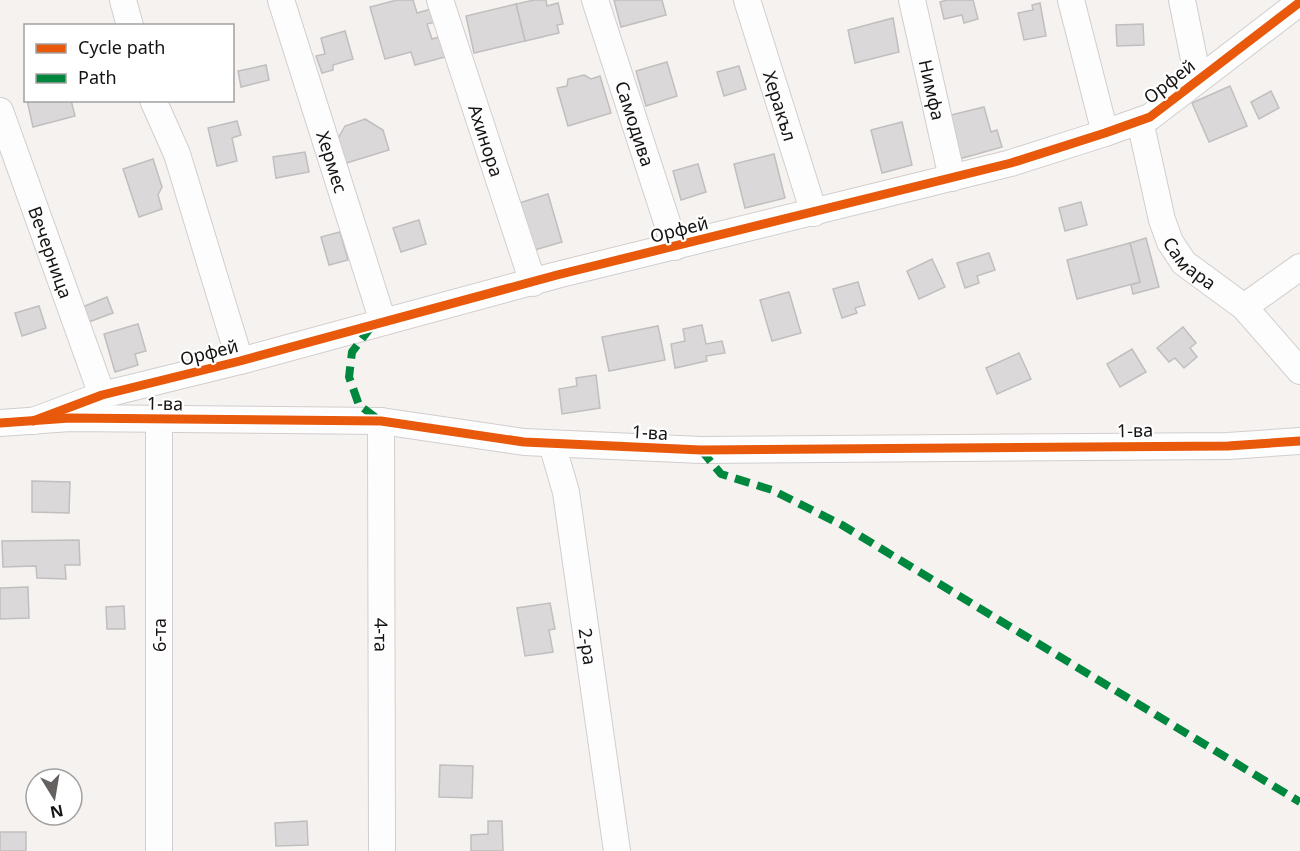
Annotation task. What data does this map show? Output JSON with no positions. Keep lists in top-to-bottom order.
{
  "streets": {
    "street": [
      "Орфей",
      "Нимфа",
      "Херакъл",
      "Самодива",
      "Ахинора",
      "Хермес",
      "Вечерница",
      "Самара",
      "1-ва",
      "6-та",
      "4-та",
      "2-ра"
    ]
  },
  "crossings": [
    ["Орфей", "Нимфа"],
    ["Орфей", "Херакъл"],
    ["Орфей", "Самодива"],
    ["Орфей", "Ахинора"],
    ["Орфей", "Хермес"],
    ["Орфей", "Вечерница"],
    ["Орфей", "Самара"],
    ["Орфей", "1-ва"],
    ["1-ва", "6-та"],
    ["1-ва", "4-та"],
    ["1-ва", "2-ра"]
  ],
  "legend": ["Cycle path", "Path"],
  "north": "bottom"
}
